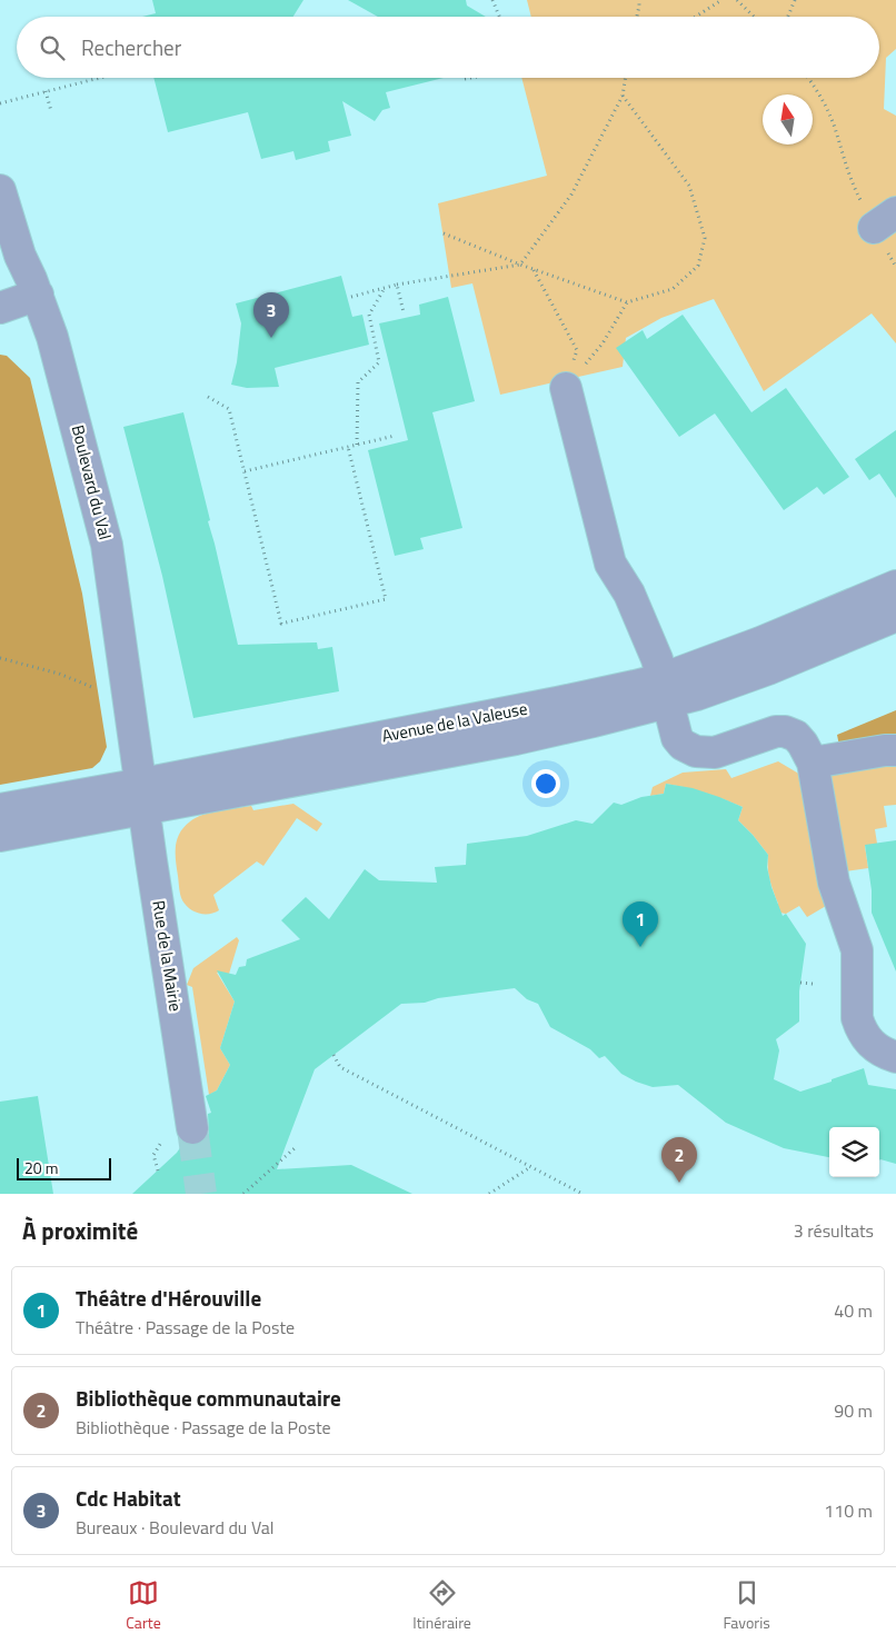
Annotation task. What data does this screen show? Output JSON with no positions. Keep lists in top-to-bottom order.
{
  "streets": {
    "street": ["Boulevard du Val", "Avenue de la Valeuse", "Rue de la Mairie"]
  },
  "crossings": [
    ["Boulevard du Val", "Avenue de la Valeuse"],
    ["Boulevard du Val", "Rue de la Mairie"],
    ["Avenue de la Valeuse", "Rue de la Mairie"]
  ],
  "scale_bar": "20 m",
  "north": "top",
  "page": {
    "search": "Rechercher",
    "pins": ["3", "1", "2"],
    "scale": "20 m",
    "heading": ["À proximité", "3 résultats"],
    "list": [
      {
        "mark": "1",
        "name": "Théâtre d'Hérouville",
        "note": "Théâtre · Passage de la Poste",
        "value": "40 m"
      },
      {
        "mark": "2",
        "name": "Bibliothèque communautaire",
        "note": "Bibliothèque · Passage de la Poste",
        "value": "90 m"
      },
      {
        "mark": "3",
        "name": "Cdc Habitat",
        "note": "Bureaux · Boulevard du Val",
        "value": "110 m"
      }
    ],
    "nav": ["Carte", "Itinéraire", "Favoris"]
  }
}
